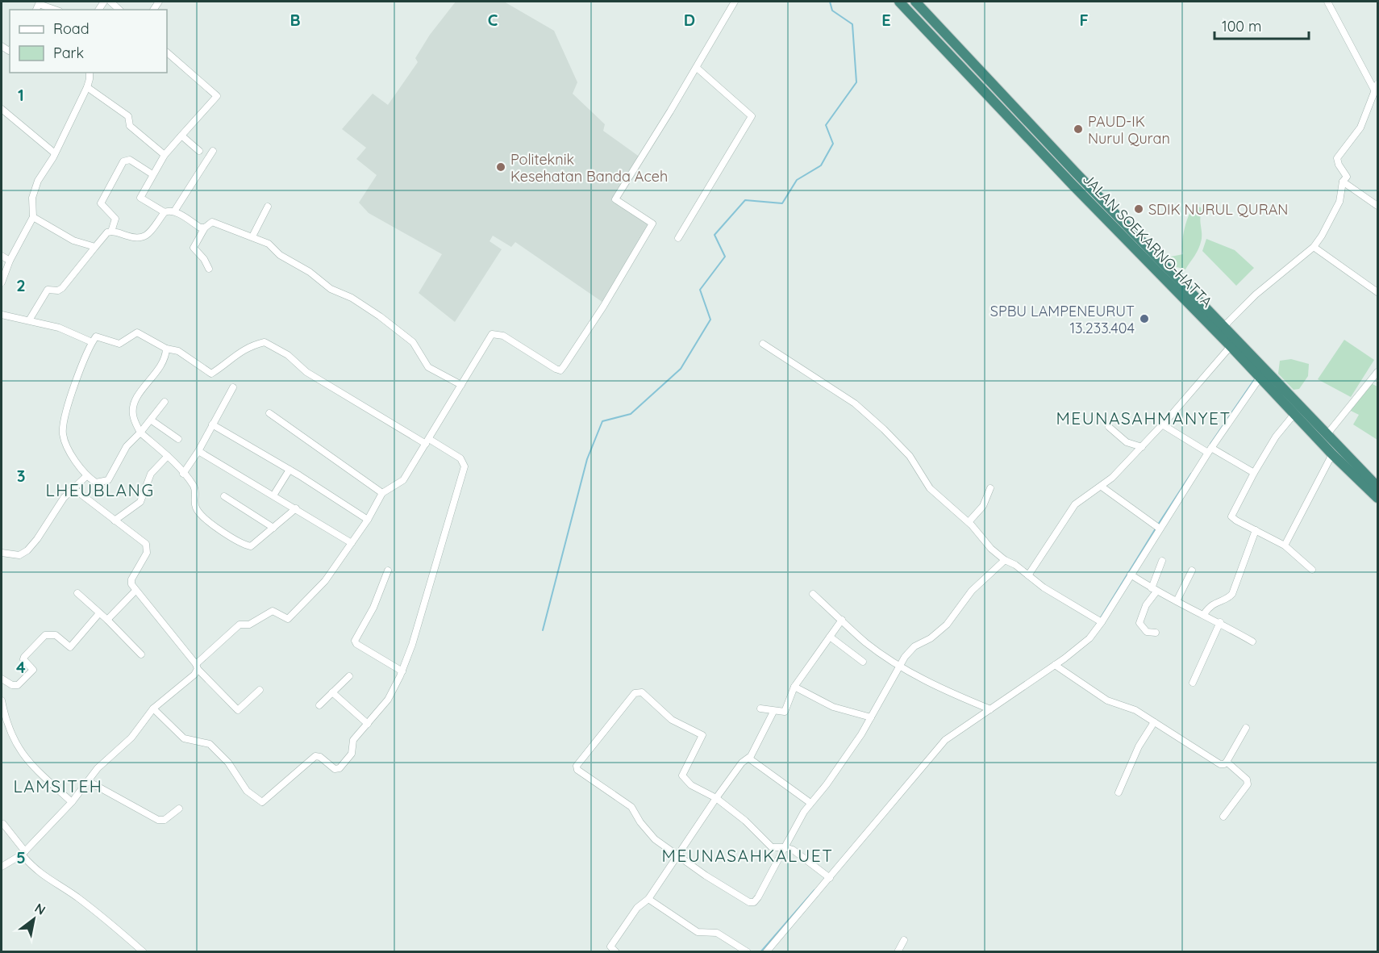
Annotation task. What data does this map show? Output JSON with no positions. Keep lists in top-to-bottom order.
{
  "streets": {
    "highway": ["JALAN SOEKARNO-HATTA"]
  },
  "districts": [
    "MEUNASAHMANYET",
    "LHEUBLANG",
    "LAMSITEH",
    "MEUNASAHKALUET"
  ],
  "places": [
    "PAUD-IK Nurul Quran",
    "Politeknik Kesehatan Banda Aceh",
    "SDIK NURUL QURAN",
    "SPBU LAMPENEURUT 13.233.404"
  ],
  "legend": ["Road", "Park"],
  "scale_bar": "100 m",
  "north": "top right",
  "grid": {
    "columns": [
      "B",
      "C",
      "D",
      "E",
      "F"
    ],
    "rows": [
      "1",
      "2",
      "3",
      "4",
      "5"
    ]
  }
}
